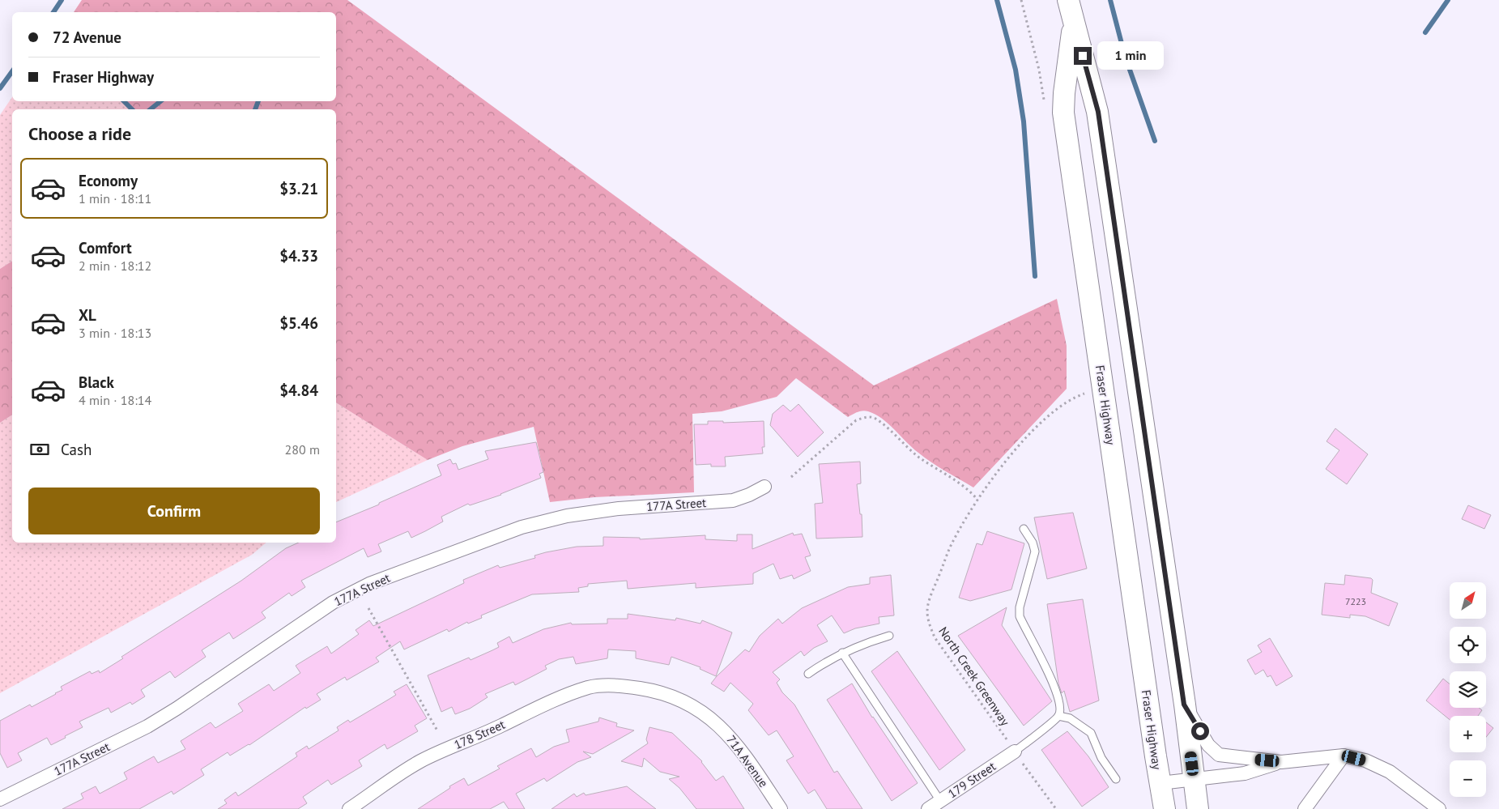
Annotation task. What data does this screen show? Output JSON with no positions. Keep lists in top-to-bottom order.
{
  "streets": {
    "main road": ["Fraser Highway"],
    "street": [
      "177A Street",
      "178 Street",
      "71A Avenue",
      "179 Street"
    ],
    "path": ["North Creek Greenway"]
  },
  "crossings": [
    ["North Creek Greenway", "179 Street"],
    ["178 Street", "71A Avenue"]
  ],
  "house_numbers": ["7223"],
  "north": "top right",
  "page": {
    "banner": ["72 Avenue", "Fraser Highway"],
    "bubble": "1 min",
    "heading": "Choose a ride",
    "list": [
      {
        "name": "Economy",
        "note": "1 min · 18:11",
        "value": "$3.21"
      },
      {
        "name": "Comfort",
        "note": "2 min · 18:12",
        "value": "$4.33"
      },
      {
        "name": "XL",
        "note": "3 min · 18:13",
        "value": "$5.46"
      },
      {
        "name": "Black",
        "note": "4 min · 18:14",
        "value": "$4.84"
      }
    ],
    "pay": ["Cash", "280 m"],
    "buttons": "Confirm",
    "map_buttons": ["+", "−"]
  }
}
